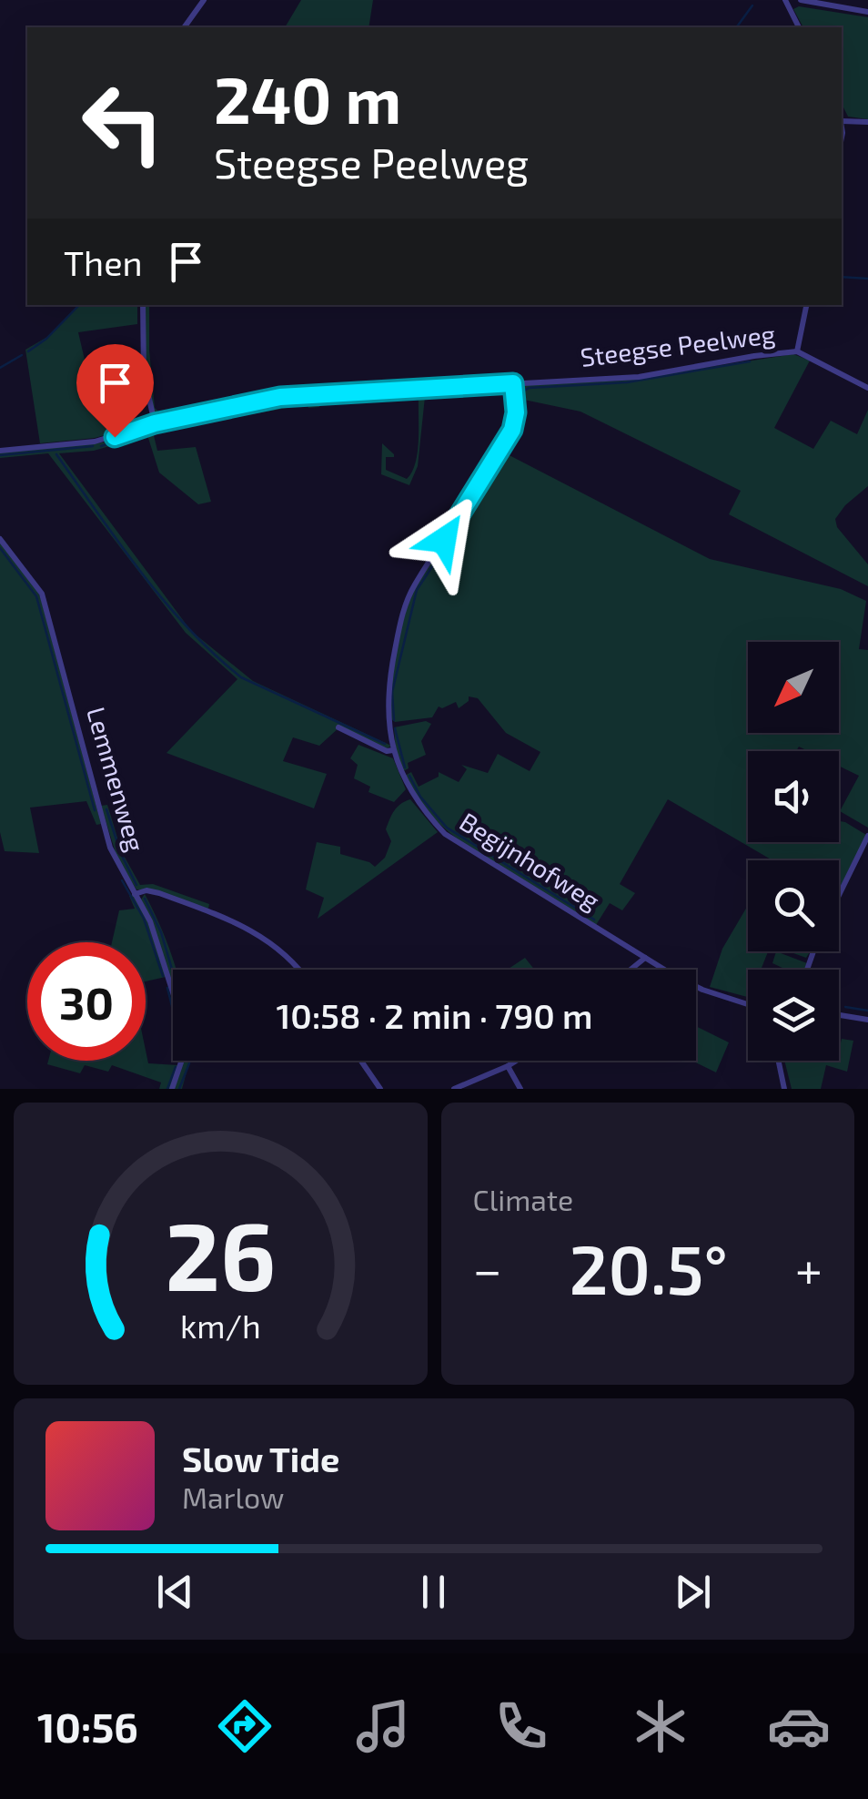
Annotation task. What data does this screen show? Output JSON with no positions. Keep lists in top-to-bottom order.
{
  "streets": {
    "street": ["Steegse Peelweg", "Lemmenweg", "Begijnhofweg"]
  },
  "crossings": [
    ["Steegse Peelweg", "Begijnhofweg"]
  ],
  "north": "bottom left",
  "page": {
    "turn": ["240 m", "Steegse Peelweg"],
    "then": "Then",
    "limit": "30",
    "trip": "10:58 · 2 min · 790 m",
    "tile": "Climate",
    "heat": ["−", "20.5°", "+"],
    "song": ["Slow Tide", "Marlow"],
    "tabs": "10:56",
    "gauge": ["26", "km/h"]
  }
}
